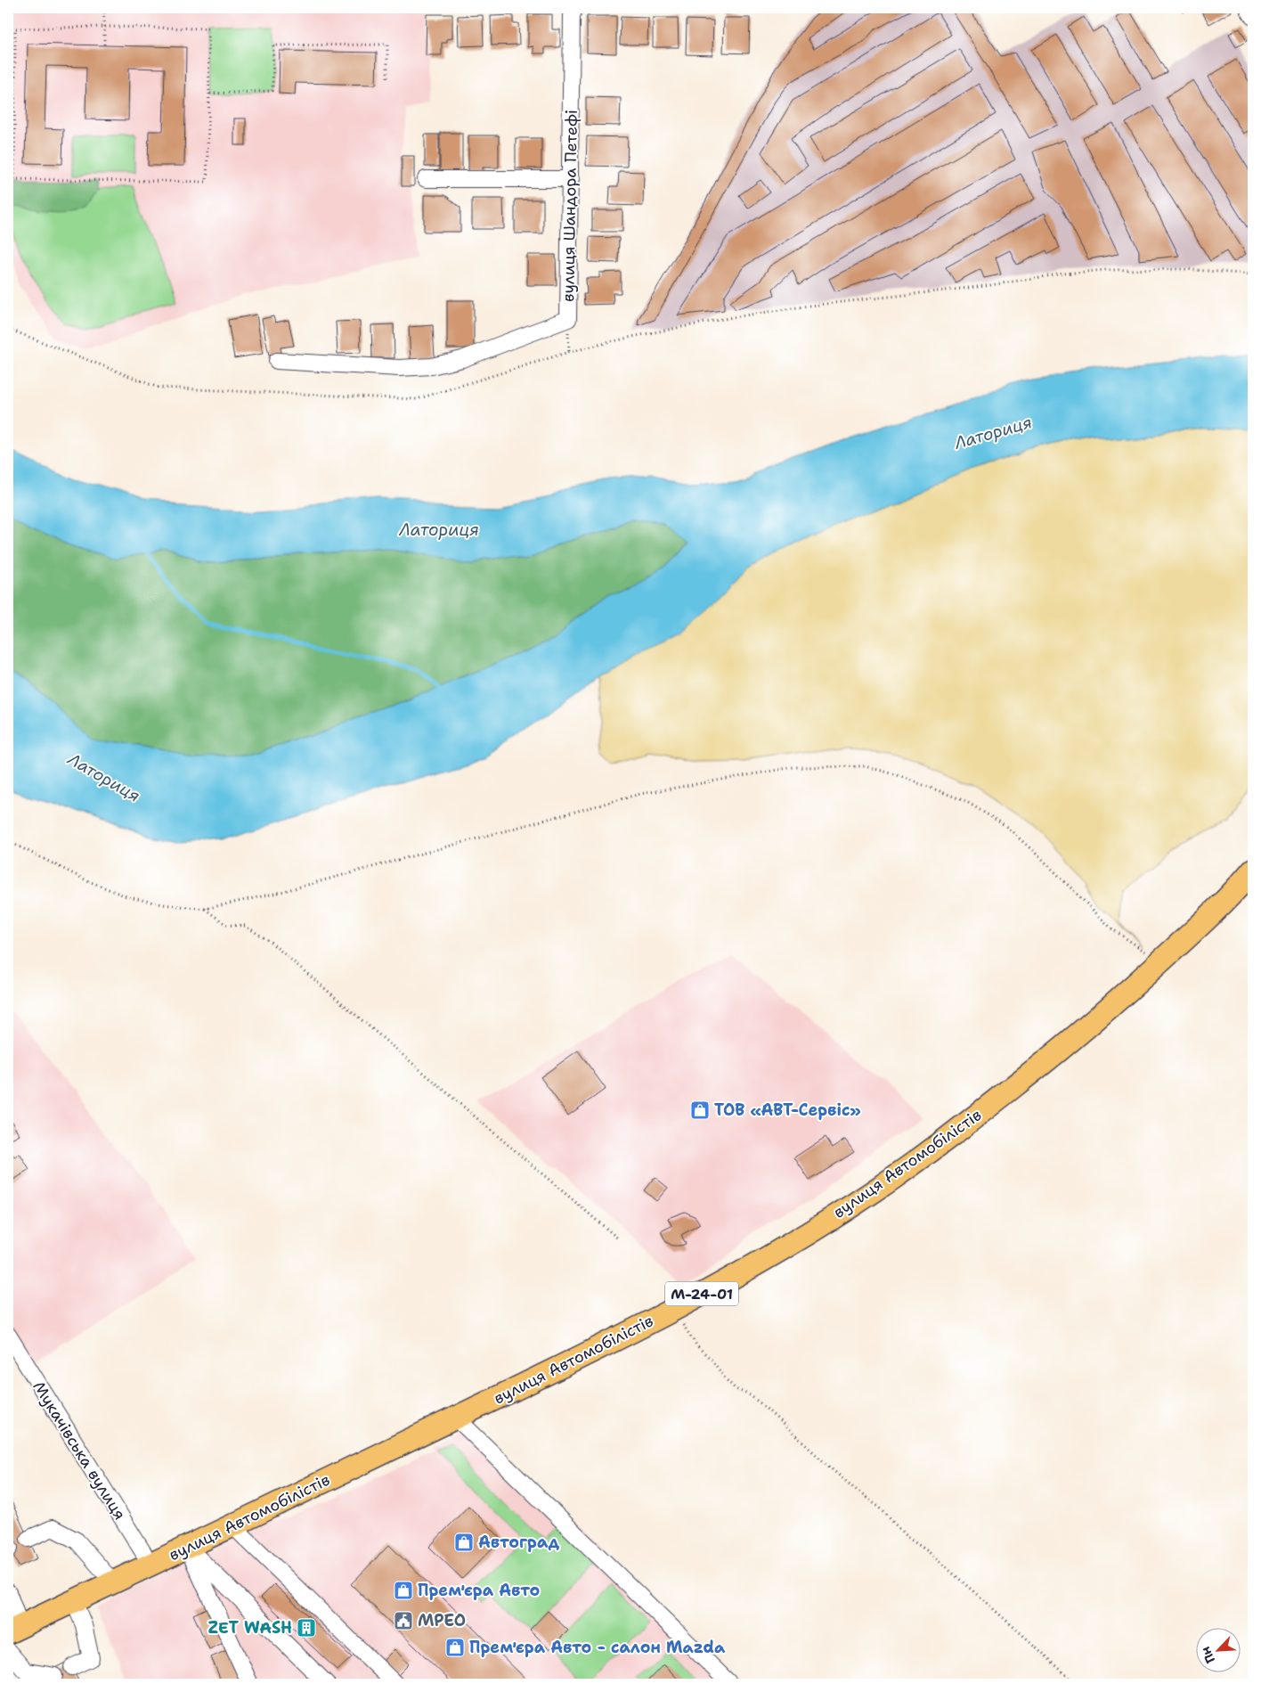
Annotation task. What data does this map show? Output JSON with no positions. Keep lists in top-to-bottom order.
{
  "streets": {
    "highway": ["вулиця Автомобілістів", "М-24-01"],
    "street": ["вулиця Шандора Петефі", "Мукачівська вулиця"]
  },
  "crossings": [
    ["вулиця Автомобілістів", "Мукачівська вулиця"]
  ],
  "water": ["Латориця"],
  "places": {
    "shop": [
      "ТОВ «АВТ-Сервіс»",
      "Автоград",
      "Прем'єра Авто",
      "Прем'єра Авто - салон Mazda"
    ],
    "public building": ["МРЕО"],
    "building": ["ZET WASH"]
  },
  "north": "bottom left"
}
